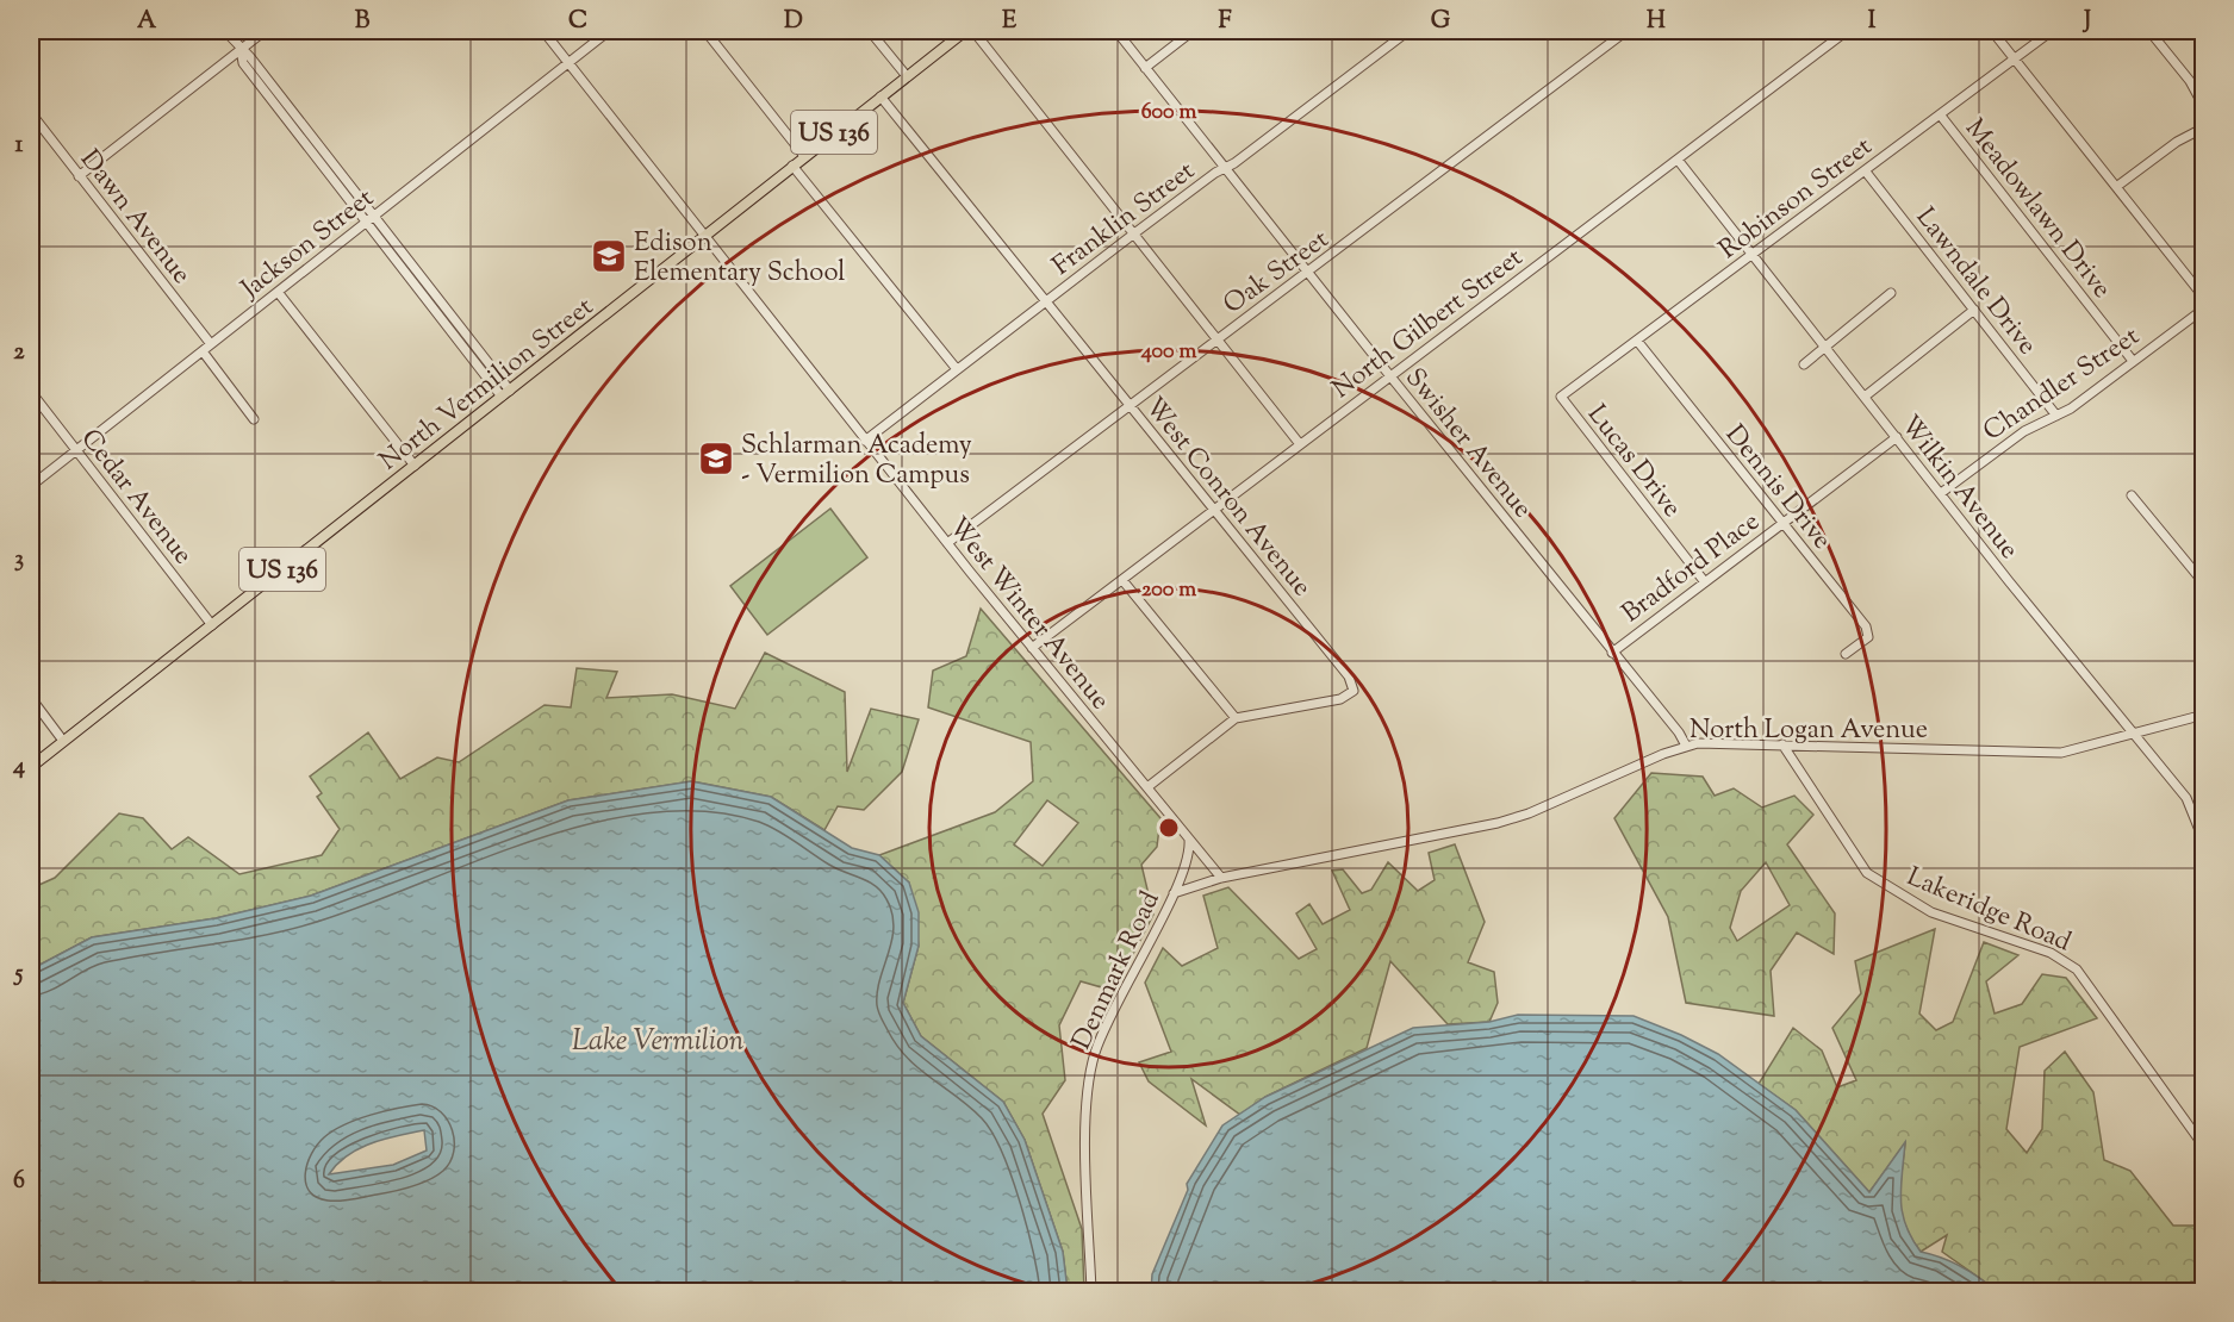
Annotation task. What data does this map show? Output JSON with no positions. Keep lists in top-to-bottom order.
{
  "streets": {
    "main road": ["US 136", "North Vermilion Street"],
    "street": [
      "Robinson Street",
      "Meadowlawn Drive",
      "Dawn Avenue",
      "Franklin Street",
      "Jackson Street",
      "Oak Street",
      "Lawndale Drive",
      "North Gilbert Street",
      "Chandler Street",
      "Swisher Avenue",
      "Lucas Drive",
      "Dennis Drive",
      "Wilkin Avenue",
      "Cedar Avenue",
      "West Conron Avenue",
      "Bradford Place",
      "West Winter Avenue",
      "North Logan Avenue",
      "Lakeridge Road",
      "Denmark Road"
    ]
  },
  "crossings": [
    ["Robinson Street", "Meadowlawn Drive"],
    ["Robinson Street", "Lawndale Drive"],
    ["Robinson Street", "Lucas Drive"],
    ["Robinson Street", "Dennis Drive"],
    ["Robinson Street", "Wilkin Avenue"],
    ["Meadowlawn Drive", "Chandler Street"],
    ["Dawn Avenue", "Jackson Street"],
    ["Franklin Street", "Swisher Avenue"],
    ["Franklin Street", "West Conron Avenue"],
    ["Franklin Street", "West Winter Avenue"],
    ["Jackson Street", "Cedar Avenue"],
    ["Jackson Street", "West Winter Avenue"],
    ["Oak Street", "Swisher Avenue"],
    ["Oak Street", "West Conron Avenue"],
    ["Oak Street", "West Winter Avenue"],
    ["Lawndale Drive", "Chandler Street"],
    ["North Gilbert Street", "Swisher Avenue"],
    ["North Gilbert Street", "Wilkin Avenue"],
    ["North Gilbert Street", "West Conron Avenue"],
    ["North Gilbert Street", "West Winter Avenue"],
    ["North Vermilion Street", "Cedar Avenue"],
    ["North Vermilion Street", "West Conron Avenue"],
    ["North Vermilion Street", "West Winter Avenue"],
    ["Chandler Street", "Wilkin Avenue"],
    ["Swisher Avenue", "Bradford Place"],
    ["Swisher Avenue", "North Logan Avenue"],
    ["Lucas Drive", "Bradford Place"],
    ["Dennis Drive", "Bradford Place"],
    ["Wilkin Avenue", "Bradford Place"],
    ["Wilkin Avenue", "North Logan Avenue"],
    ["West Winter Avenue", "North Logan Avenue"],
    ["West Winter Avenue", "Denmark Road"],
    ["North Logan Avenue", "Lakeridge Road"],
    ["North Logan Avenue", "Denmark Road"]
  ],
  "water": ["Lake Vermilion"],
  "places": {
    "school or university": ["Edison Elementary School", "Schlarman Academy - Vermilion Campus"]
  },
  "grid": {
    "columns": [
      "A",
      "B",
      "C",
      "D",
      "E",
      "F",
      "G",
      "H",
      "I",
      "J"
    ],
    "rows": [
      "1",
      "2",
      "3",
      "4",
      "5",
      "6"
    ]
  },
  "rings": ["600 m", "400 m", "200 m"]
}
